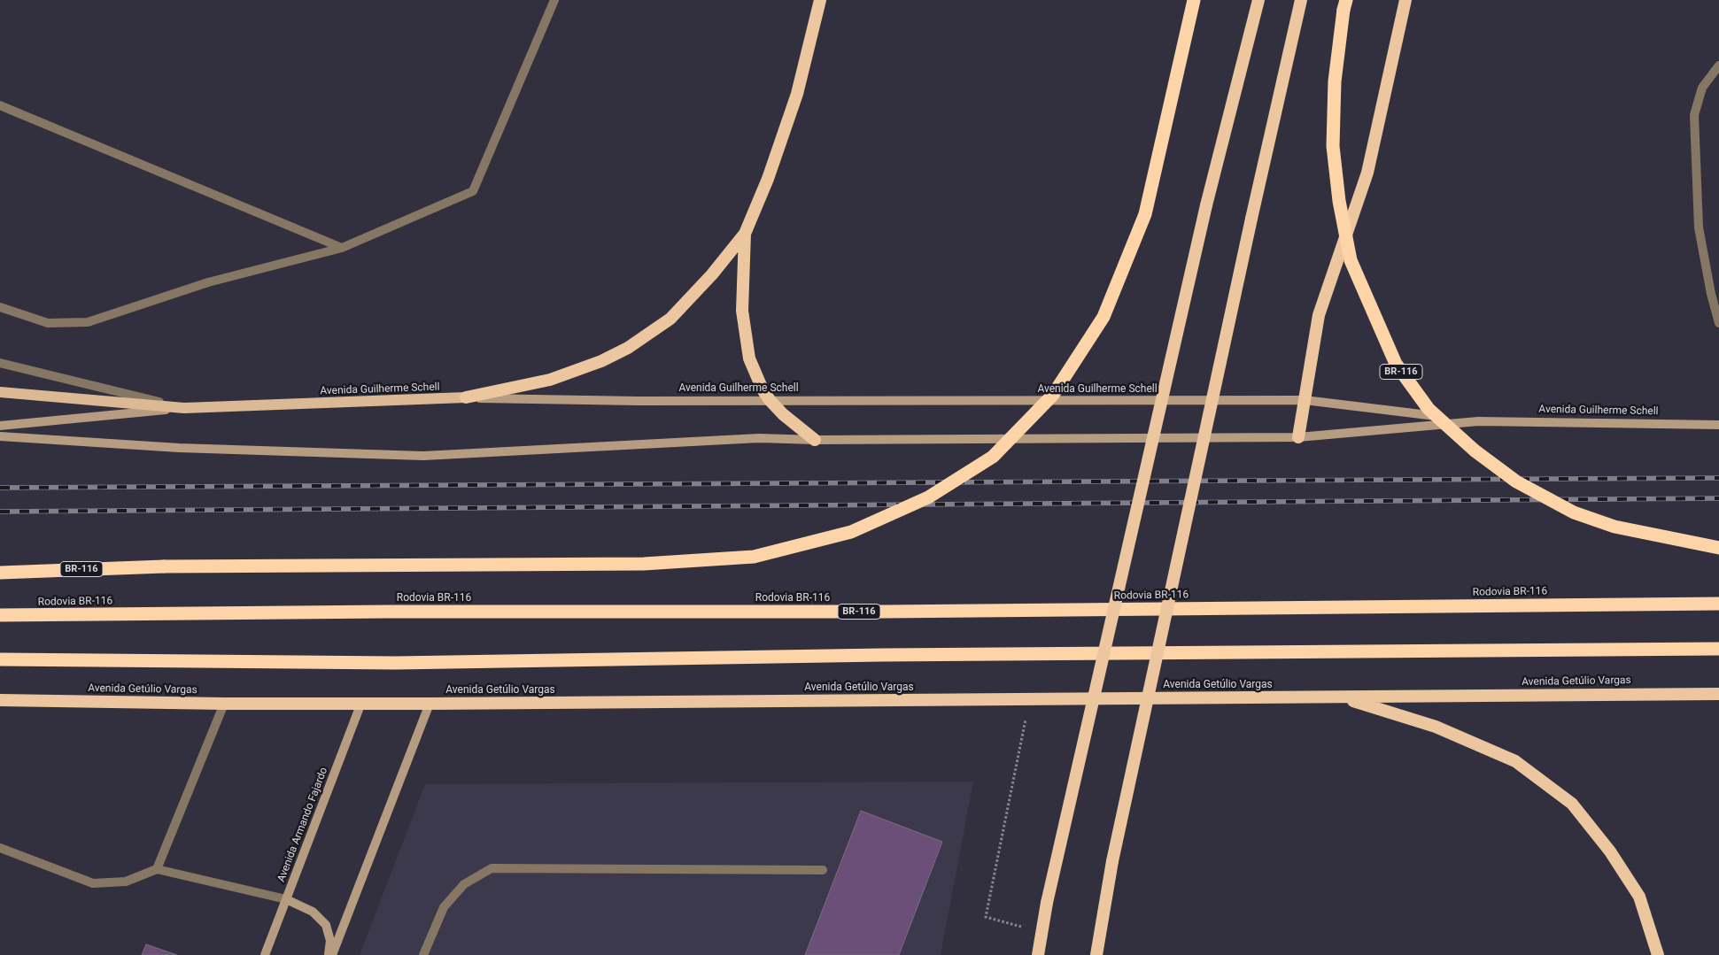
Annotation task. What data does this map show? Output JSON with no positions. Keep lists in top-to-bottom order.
{
  "streets": {
    "highway": ["BR-116", "Rodovia BR-116", "Avenida Getúlio Vargas"],
    "main road": ["Avenida Guilherme Schell", "Avenida Armando Fajardo"]
  },
  "crossings": [
    ["Avenida Getúlio Vargas", "Avenida Armando Fajardo"]
  ]
}
